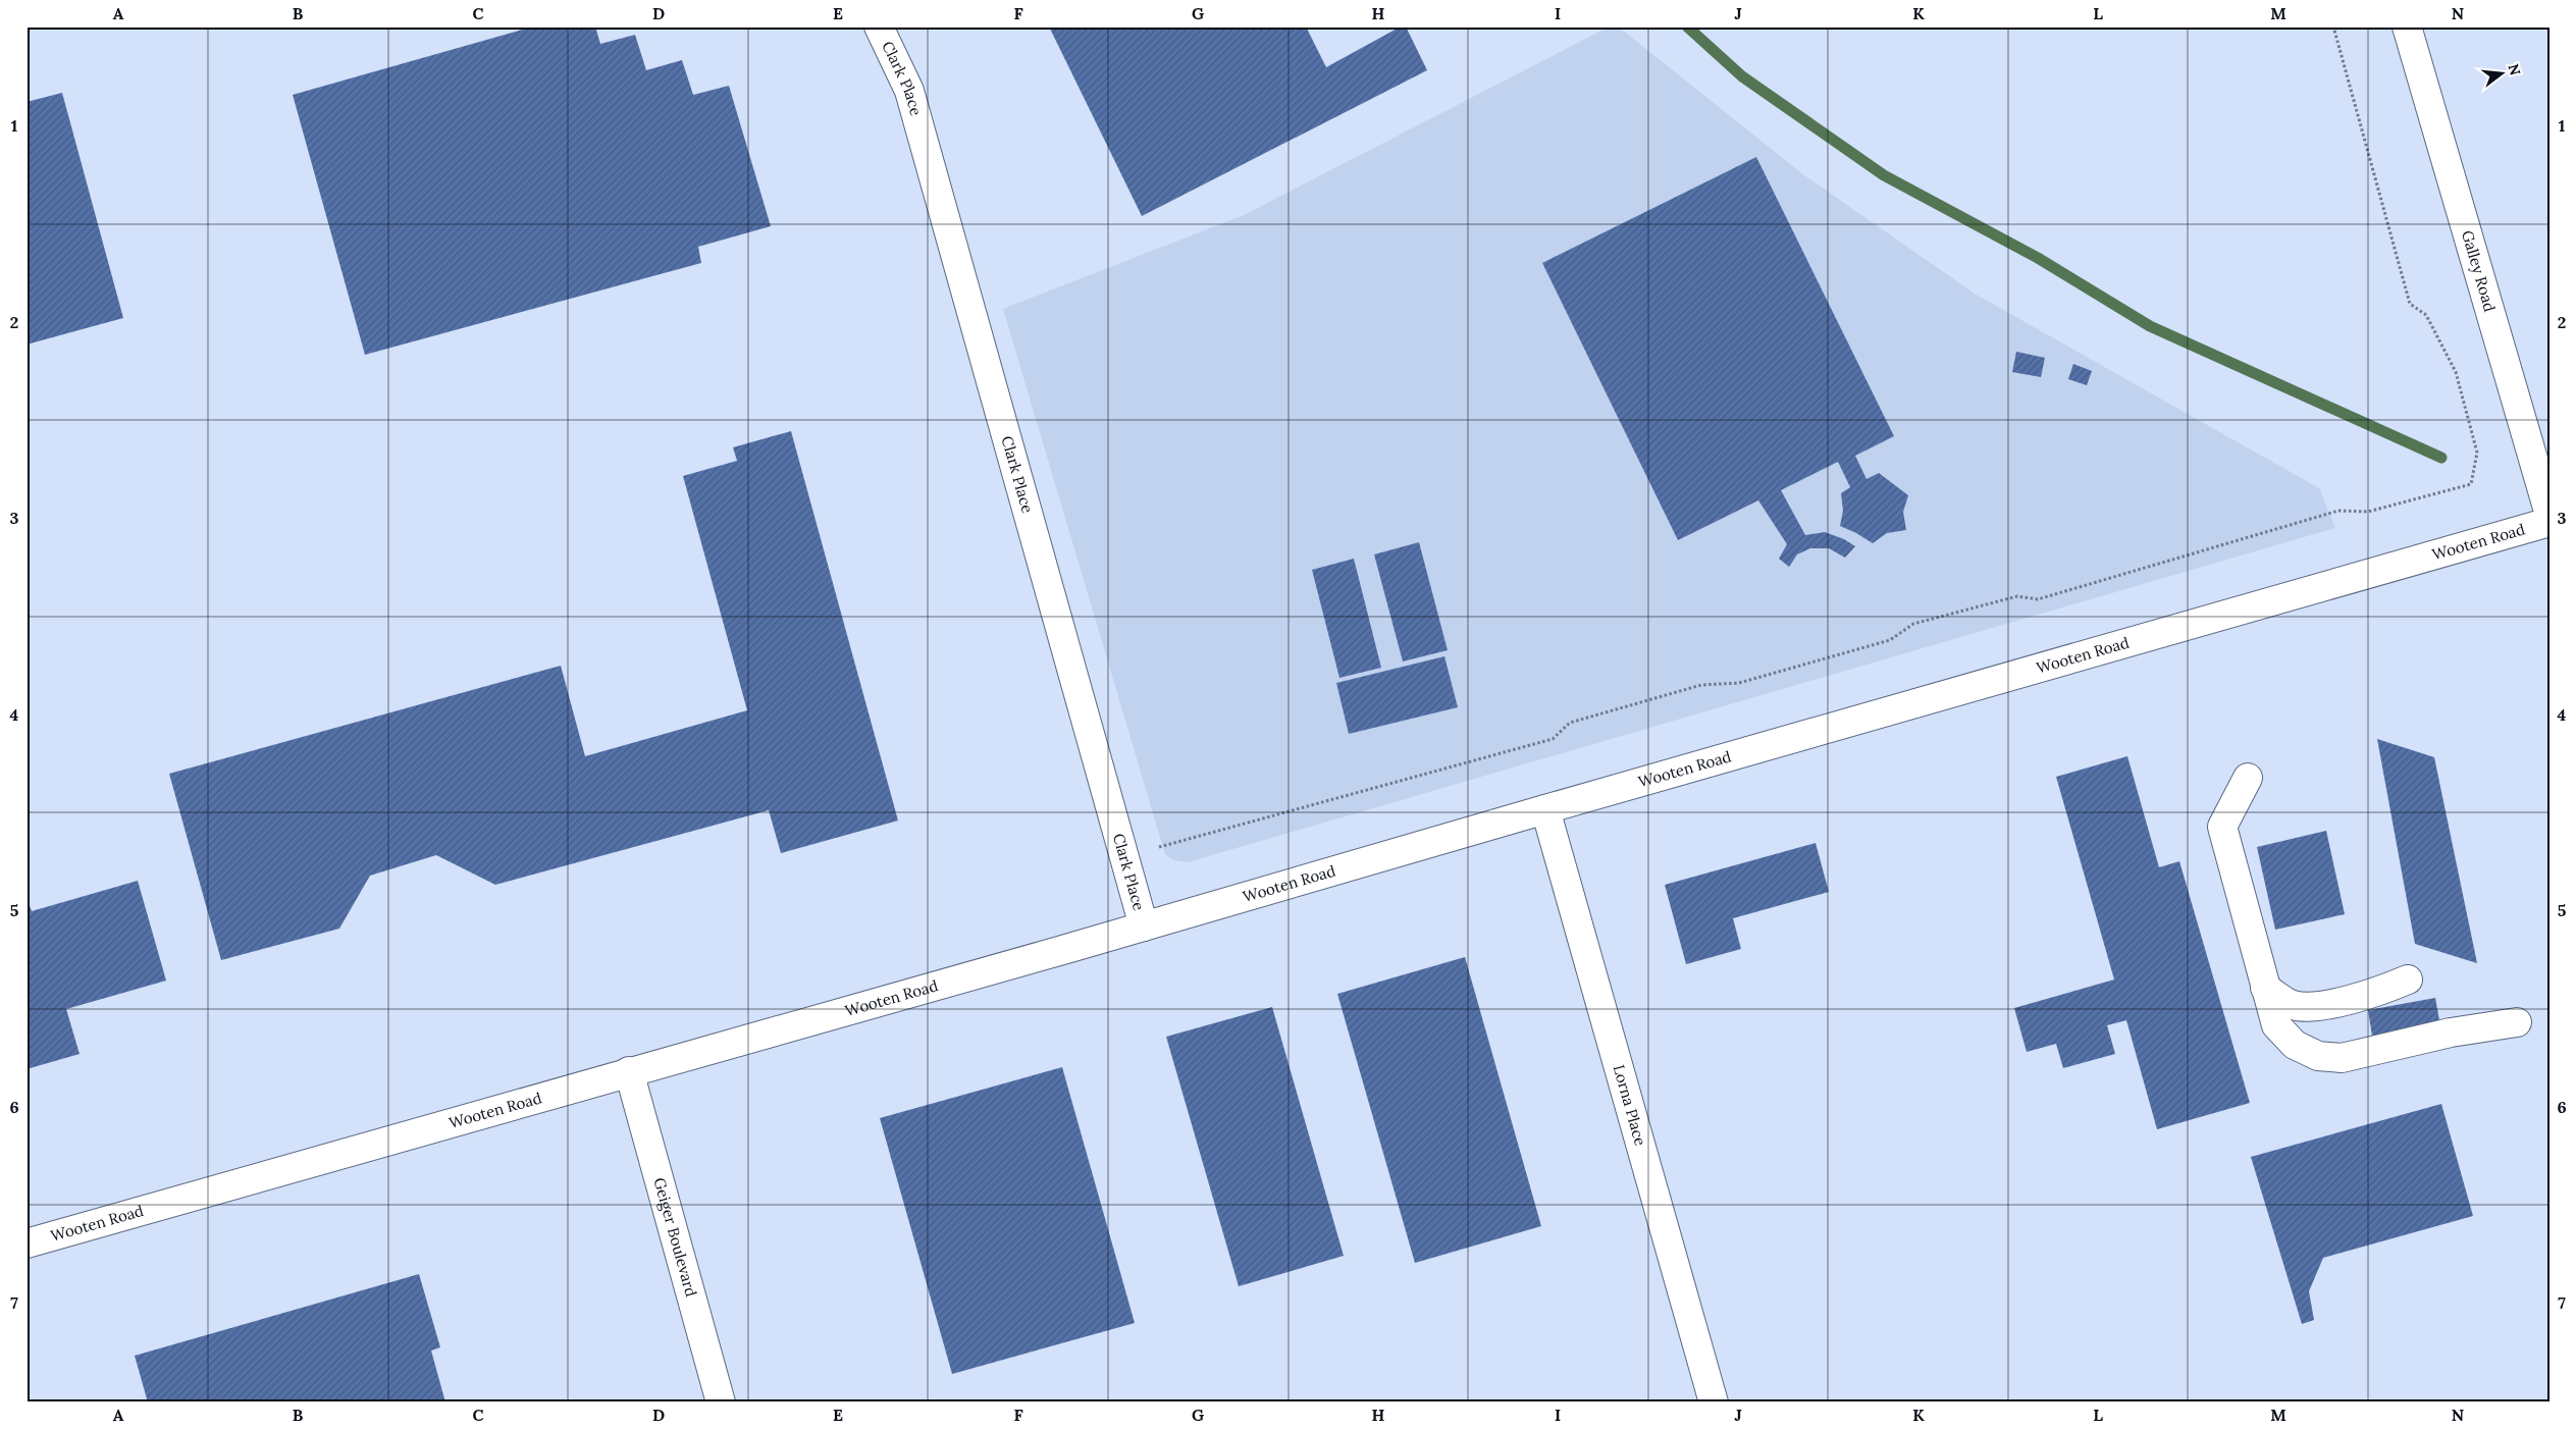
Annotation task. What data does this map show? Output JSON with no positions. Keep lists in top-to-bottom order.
{
  "streets": {
    "street": [
      "Clark Place",
      "Galley Road",
      "Wooten Road",
      "Lorna Place",
      "Geiger Boulevard"
    ]
  },
  "crossings": [
    ["Clark Place", "Wooten Road"],
    ["Wooten Road", "Lorna Place"],
    ["Wooten Road", "Geiger Boulevard"]
  ],
  "north": "right",
  "grid": {
    "columns": [
      "A",
      "B",
      "C",
      "D",
      "E",
      "F",
      "G",
      "H",
      "I",
      "J",
      "K",
      "L",
      "M",
      "N"
    ],
    "rows": [
      "1",
      "2",
      "3",
      "4",
      "5",
      "6",
      "7"
    ]
  }
}
